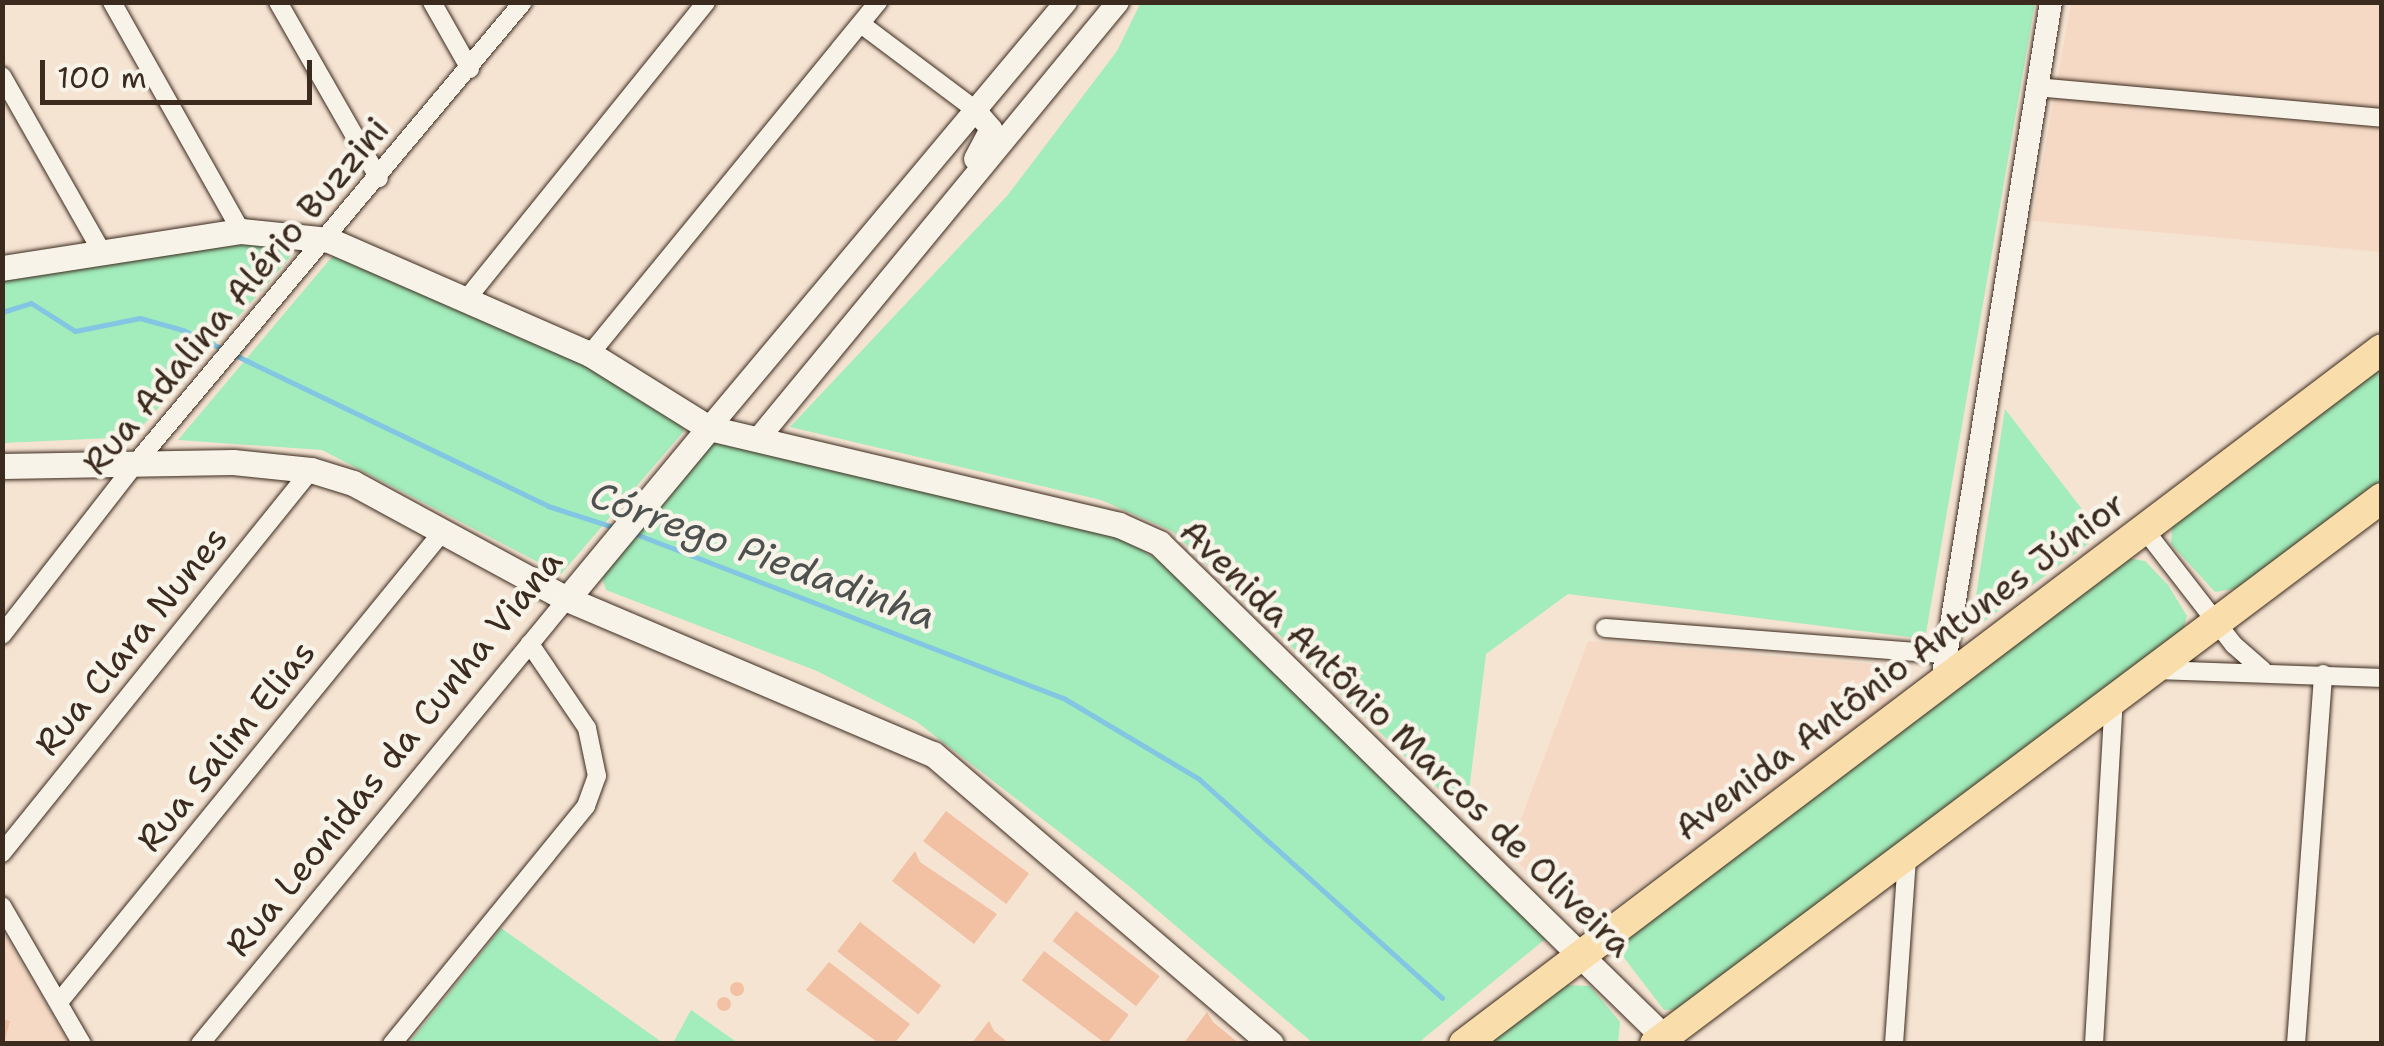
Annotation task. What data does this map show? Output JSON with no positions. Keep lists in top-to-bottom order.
{
  "streets": {
    "main road": ["Avenida Antônio Antunes Júnior", "Avenida Antônio Marcos de Oliveira", "Rua Leonidas da Cunha Viana"],
    "street": ["Rua Adalina Alério Buzzini", "Rua Clara Nunes", "Rua Salim Elias"]
  },
  "crossings": [
    ["Rua Adalina Alério Buzzini", "Avenida Antônio Marcos de Oliveira"],
    ["Avenida Antônio Antunes Júnior", "Avenida Antônio Marcos de Oliveira"],
    ["Avenida Antônio Marcos de Oliveira", "Rua Leonidas da Cunha Viana"]
  ],
  "water": ["Córrego Piedadinha"],
  "scale_bar": "100 m"
}
